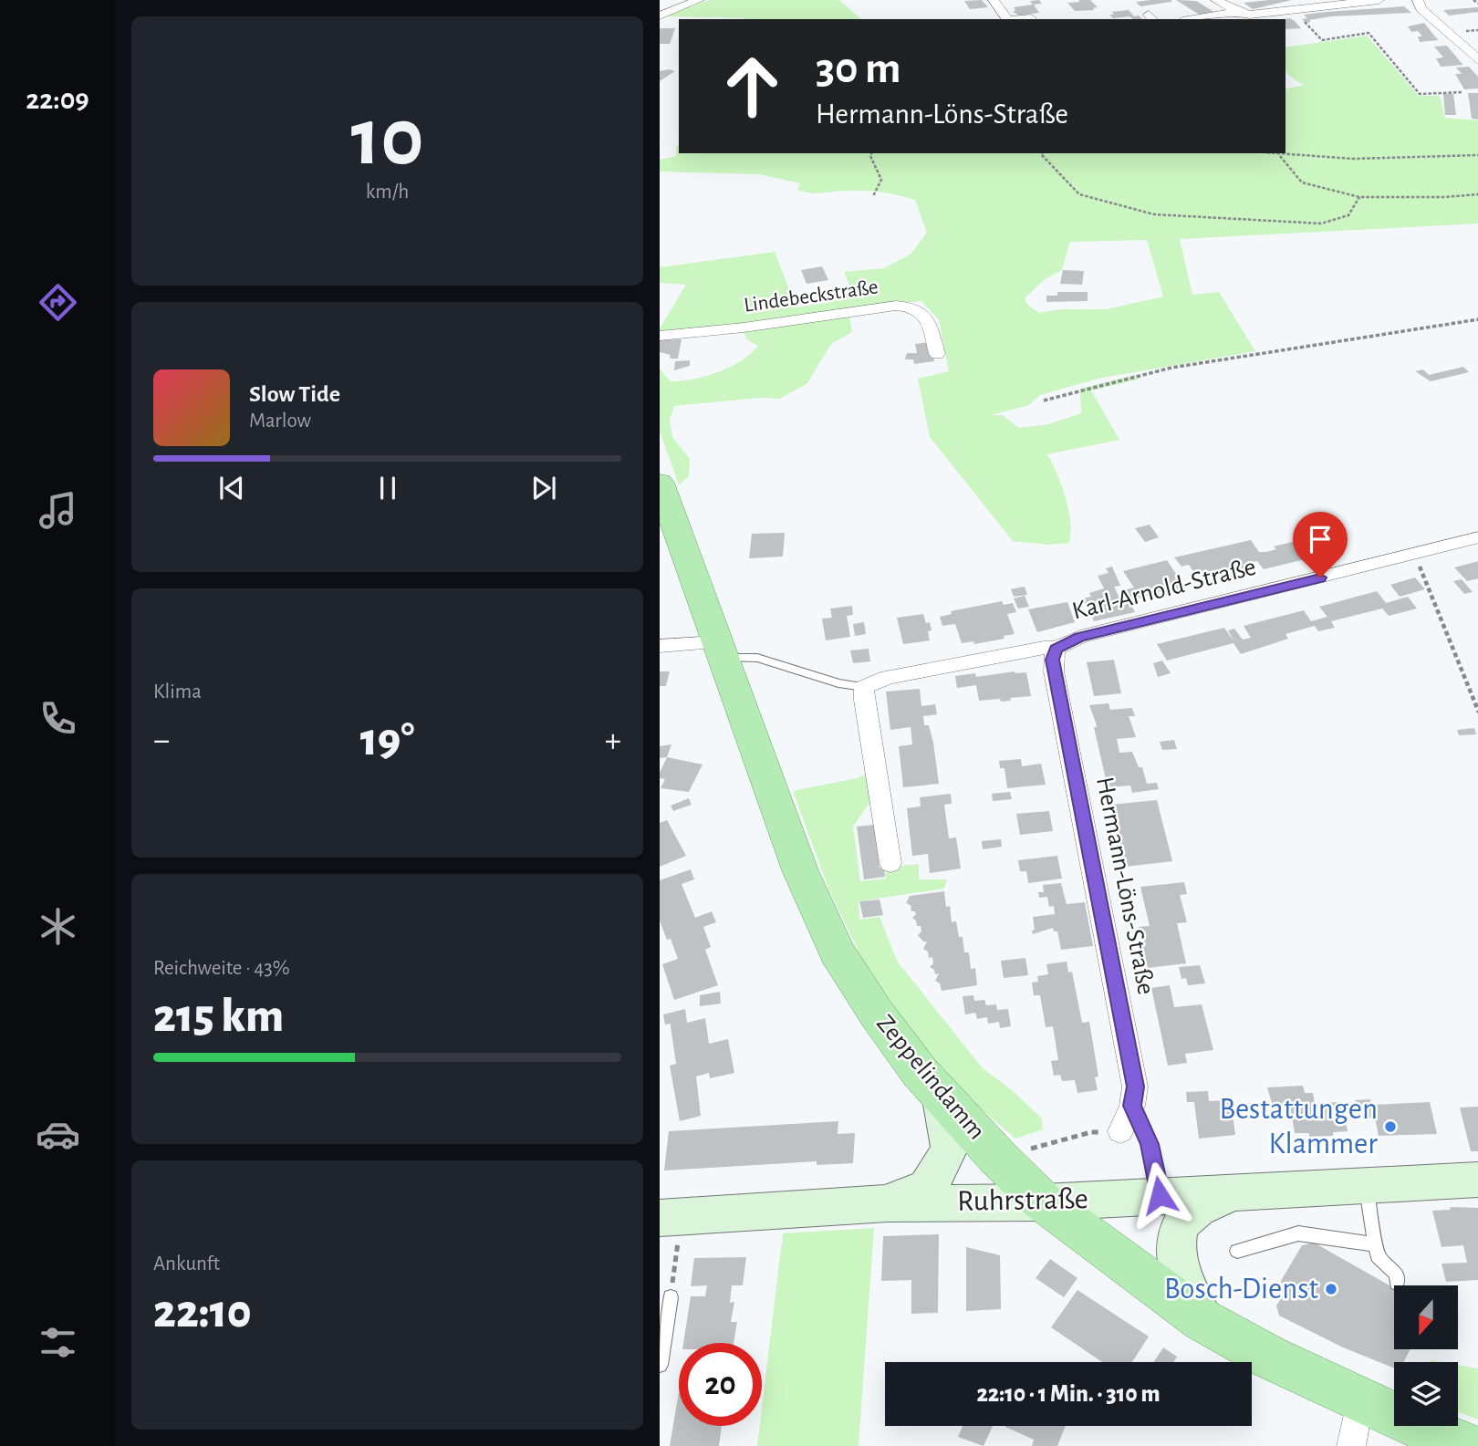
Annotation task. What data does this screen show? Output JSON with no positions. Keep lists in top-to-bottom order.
{
  "streets": {
    "main road": ["Zeppelindamm"],
    "street": [
      "Lindebeckstraße",
      "Karl-Arnold-Straße",
      "Hermann-Löns-Straße",
      "Ruhrstraße"
    ]
  },
  "crossings": [
    ["Karl-Arnold-Straße", "Hermann-Löns-Straße"],
    ["Zeppelindamm", "Ruhrstraße"]
  ],
  "places": ["Bestattungen Klammer", "Bosch-Dienst"],
  "north": "bottom",
  "page": {
    "tabs": "22:09",
    "tile": [
      ["10", "km/h"],
      "Klima",
      ["Reichweite · 43%", "215 km"],
      ["Ankunft", "22:10"]
    ],
    "turn": ["30 m", "Hermann-Löns-Straße"],
    "song": ["Slow Tide", "Marlow"],
    "heat": ["−", "19°", "+"],
    "limit": "20",
    "trip": "22:10 · 1 Min. · 310 m"
  }
}
